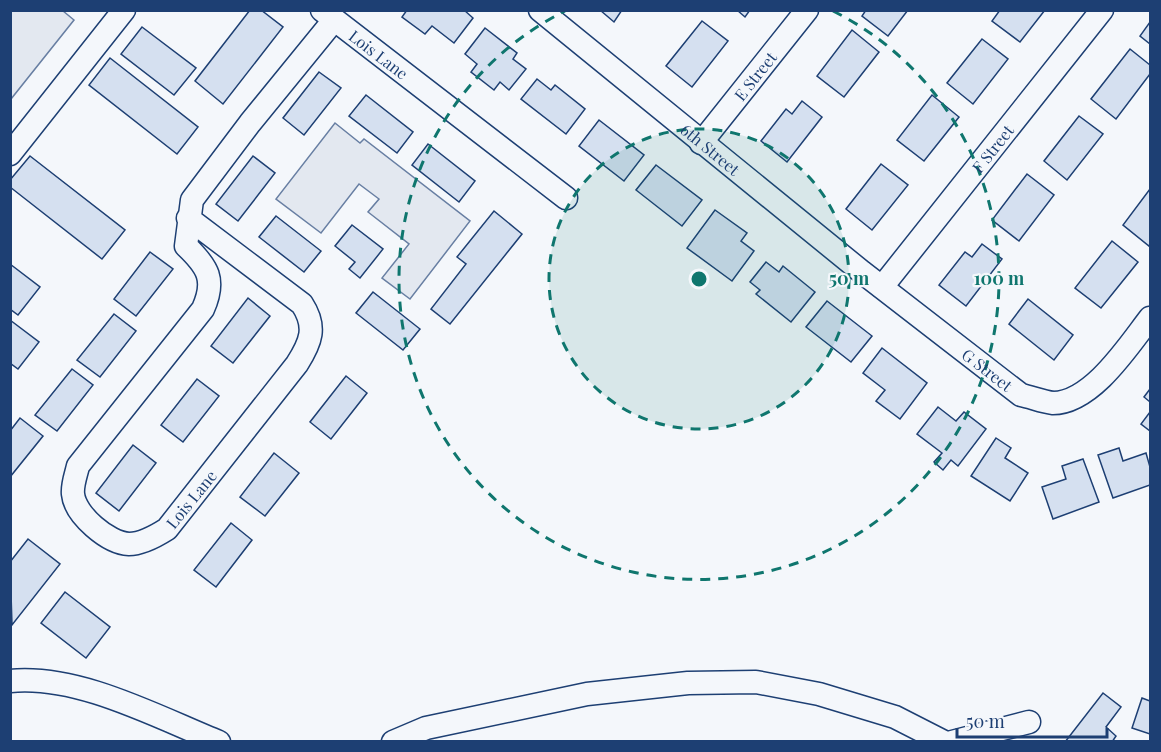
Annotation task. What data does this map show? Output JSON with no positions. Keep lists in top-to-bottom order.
{
  "streets": {
    "street": [
      "Lois Lane",
      "E Street",
      "6th Street",
      "F Street",
      "G Street"
    ]
  },
  "crossings": [
    ["E Street", "6th Street"],
    ["6th Street", "F Street"],
    ["6th Street", "G Street"],
    ["F Street", "G Street"]
  ],
  "scale_bar": "50 m",
  "rings": ["50 m", "100 m"]
}
